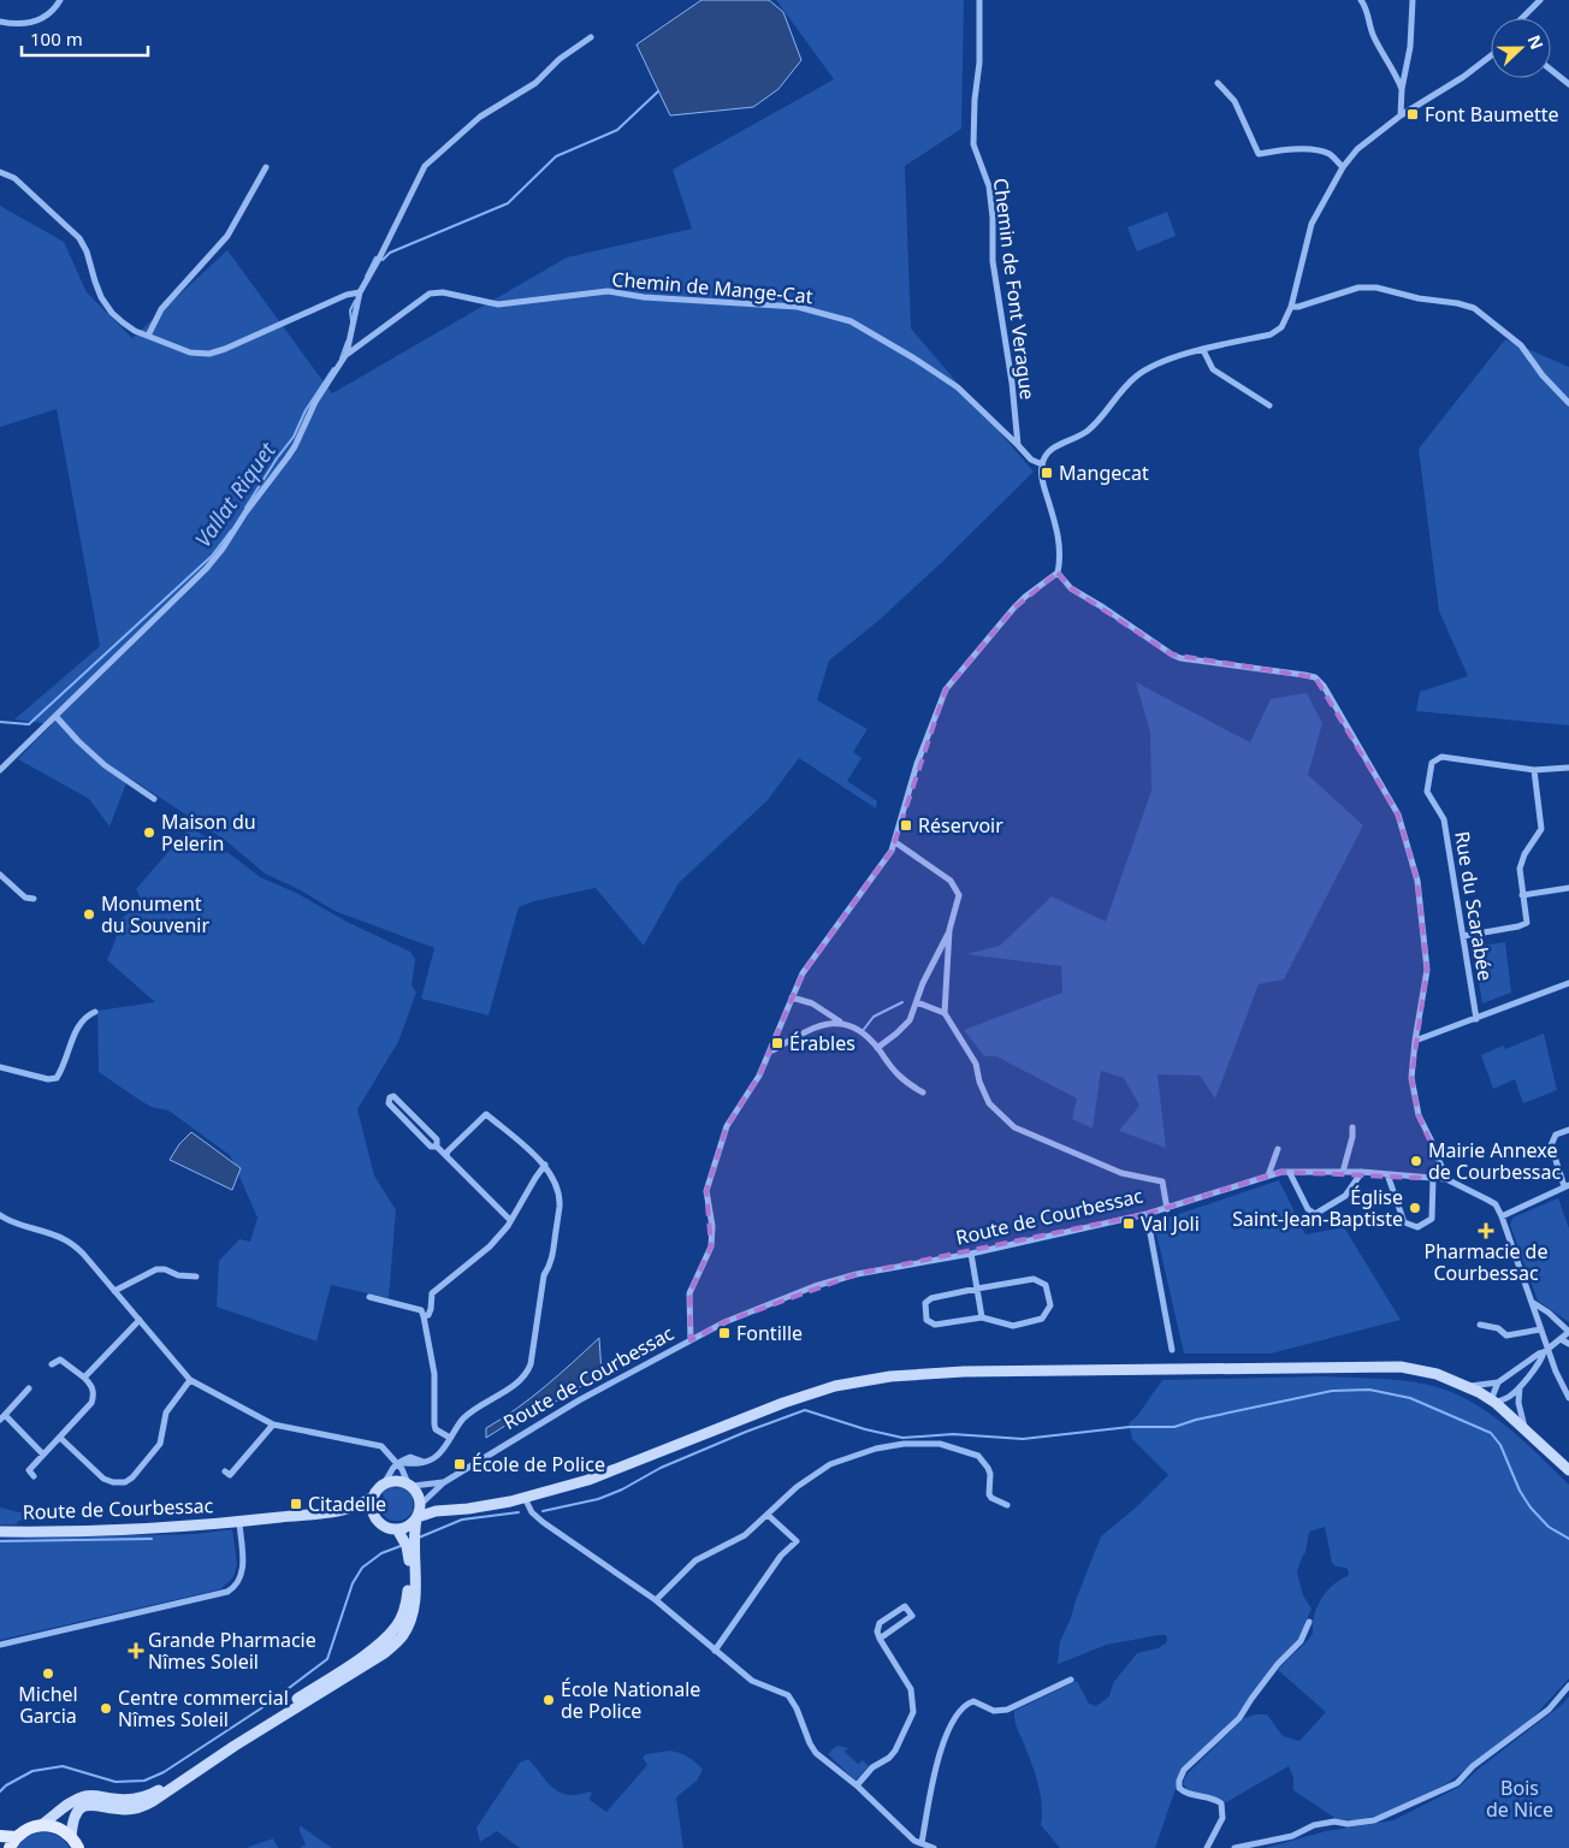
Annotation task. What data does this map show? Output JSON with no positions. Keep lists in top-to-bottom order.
{
  "streets": {
    "street": [
      "Chemin de Mange-Cat",
      "Chemin de Font Verague",
      "Rue du Scarabée",
      "Route de Courbessac"
    ]
  },
  "crossings": [
    ["Chemin de Mange-Cat", "Chemin de Font Verague"]
  ],
  "water": ["Vallat Riquet"],
  "parks": ["Bois de Nice"],
  "places": {
    "transit": [
      "Font Baumette",
      "Mangecat",
      "Réservoir",
      "Érables",
      "Val Joli",
      "Fontille",
      "École de Police",
      "Citadelle"
    ],
    "other": [
      "Maison du Pelerin",
      "Monument du Souvenir",
      "Mairie Annexe de Courbessac",
      "Église Saint-Jean-Baptiste",
      "Michel Garcia",
      "École Nationale de Police",
      "Centre commercial Nîmes Soleil"
    ],
    "health": ["Pharmacie de Courbessac", "Grande Pharmacie Nîmes Soleil"]
  },
  "scale_bar": "100 m",
  "north": "right"
}
